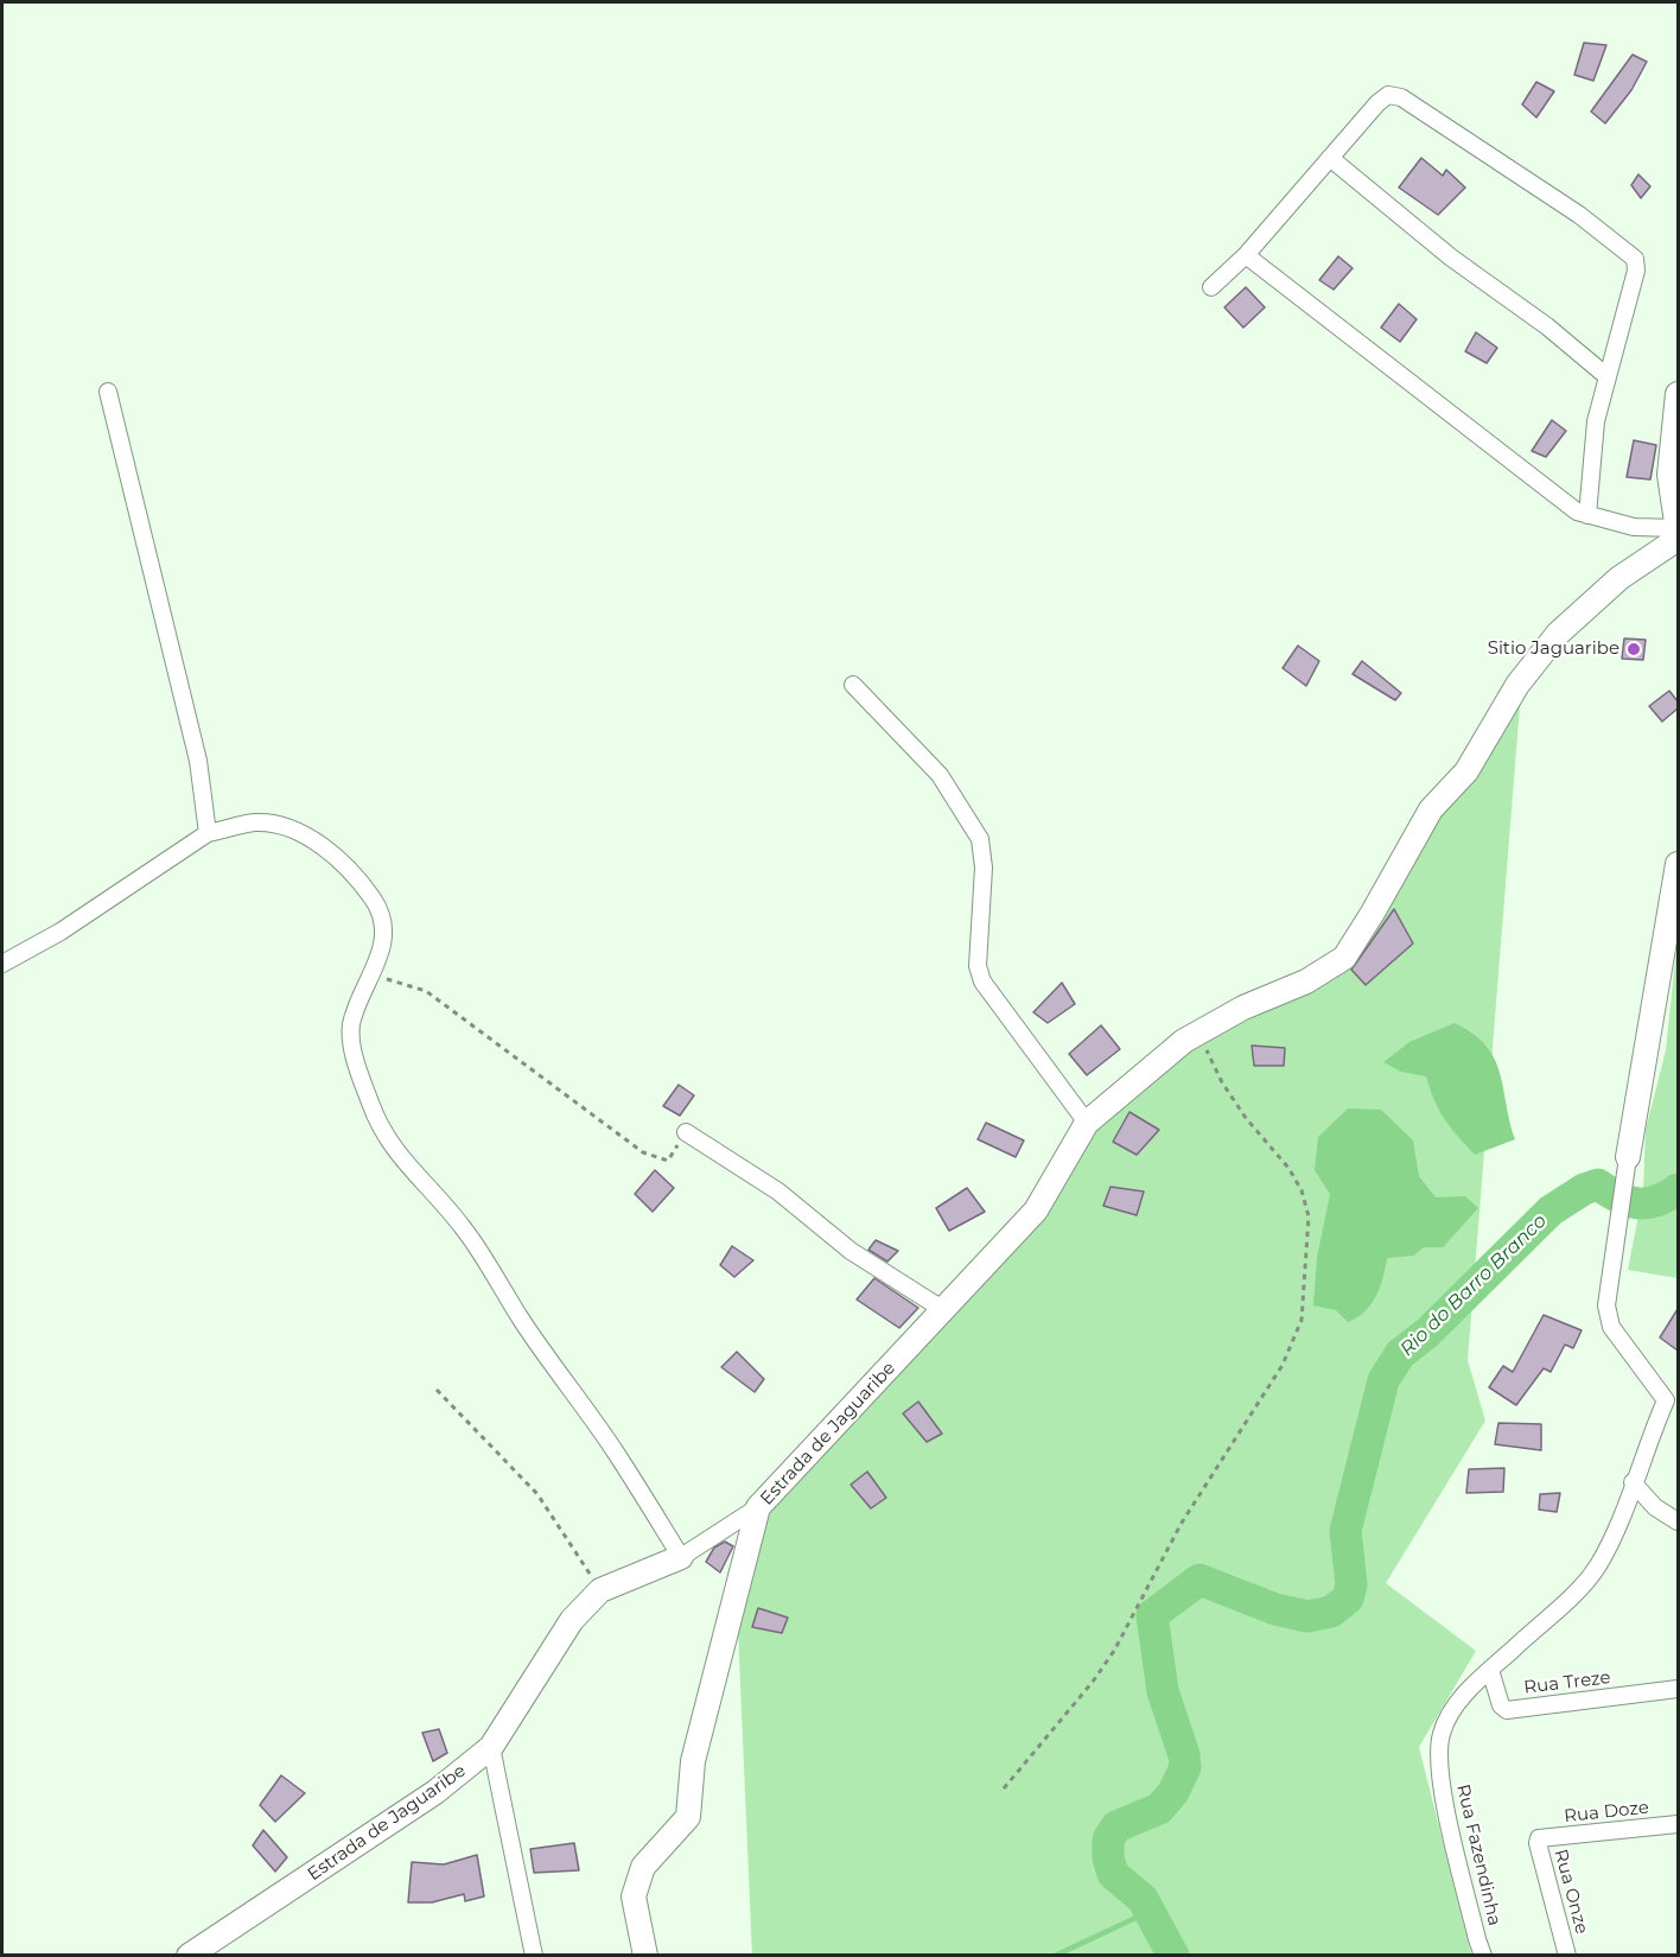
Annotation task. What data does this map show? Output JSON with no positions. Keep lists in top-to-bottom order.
{
  "streets": {
    "street": [
      "Estrada de Jaguaribe",
      "Rua Treze",
      "Rua Doze",
      "Rua Fazendinha",
      "Rua Onze"
    ]
  },
  "crossings": [
    ["Rua Treze", "Rua Fazendinha"],
    ["Rua Doze", "Rua Onze"]
  ],
  "water": ["Rio do Barro Branco"],
  "places": ["Sitio Jaguaribe"]
}
